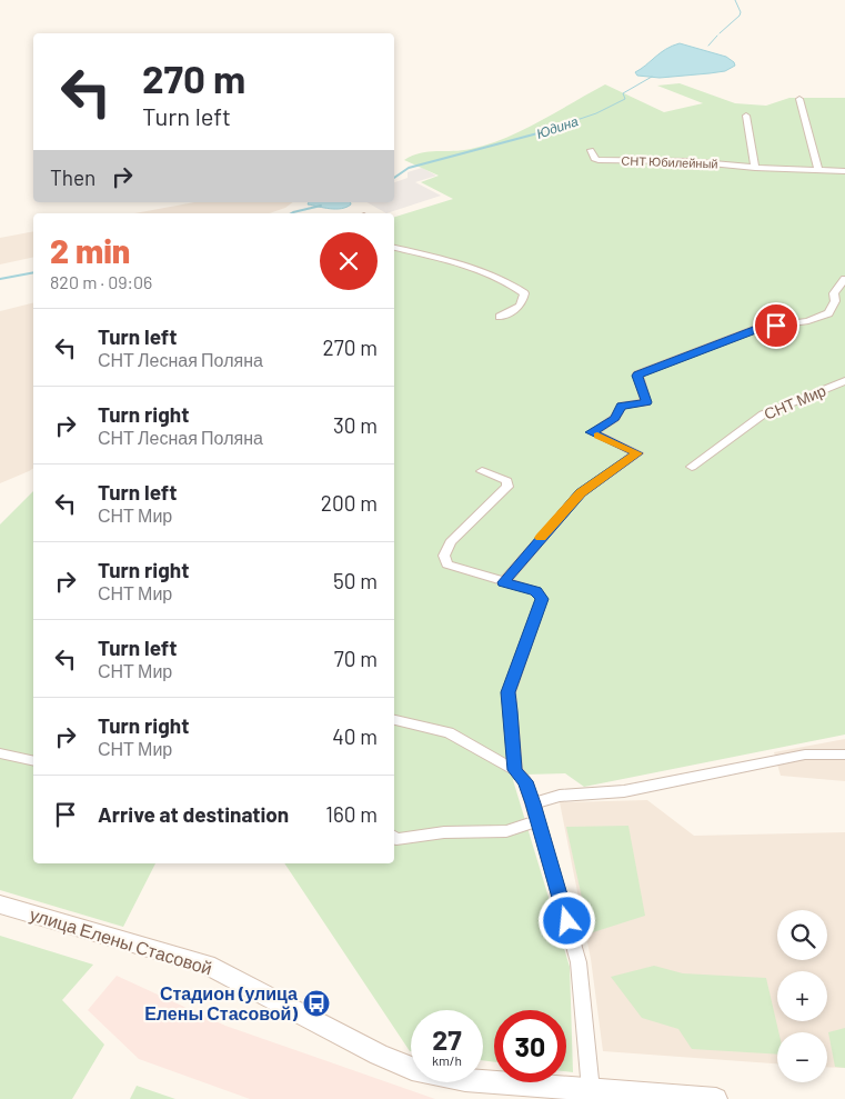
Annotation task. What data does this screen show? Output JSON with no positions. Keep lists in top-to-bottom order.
{
  "streets": {
    "main road": ["улица Елены Стасовой"],
    "street": ["СНТ Юбилейный", "СНТ Мир"]
  },
  "water": ["Юдина"],
  "places": {
    "bus stop": ["Стадион (улица Елены Стасовой)"]
  },
  "page": {
    "turn": ["270 m", "Turn left"],
    "then": "Then",
    "heading": ["2 min", "820 m · 09:06"],
    "list": [
      {
        "name": "Turn left",
        "note": "СНТ Лесная Поляна",
        "value": "270 m"
      },
      {
        "name": "Turn right",
        "note": "СНТ Лесная Поляна",
        "value": "30 m"
      },
      {
        "name": "Turn left",
        "note": "СНТ Мир",
        "value": "200 m"
      },
      {
        "name": "Turn right",
        "note": "СНТ Мир",
        "value": "50 m"
      },
      {
        "name": "Turn left",
        "note": "СНТ Мир",
        "value": "70 m"
      },
      {
        "name": "Turn right",
        "note": "СНТ Мир",
        "value": "40 m"
      },
      {
        "name": "Arrive at destination",
        "value": "160 m"
      }
    ],
    "map_buttons": ["+", "−"],
    "speed": "27 km/h",
    "limit": "30"
  }
}
